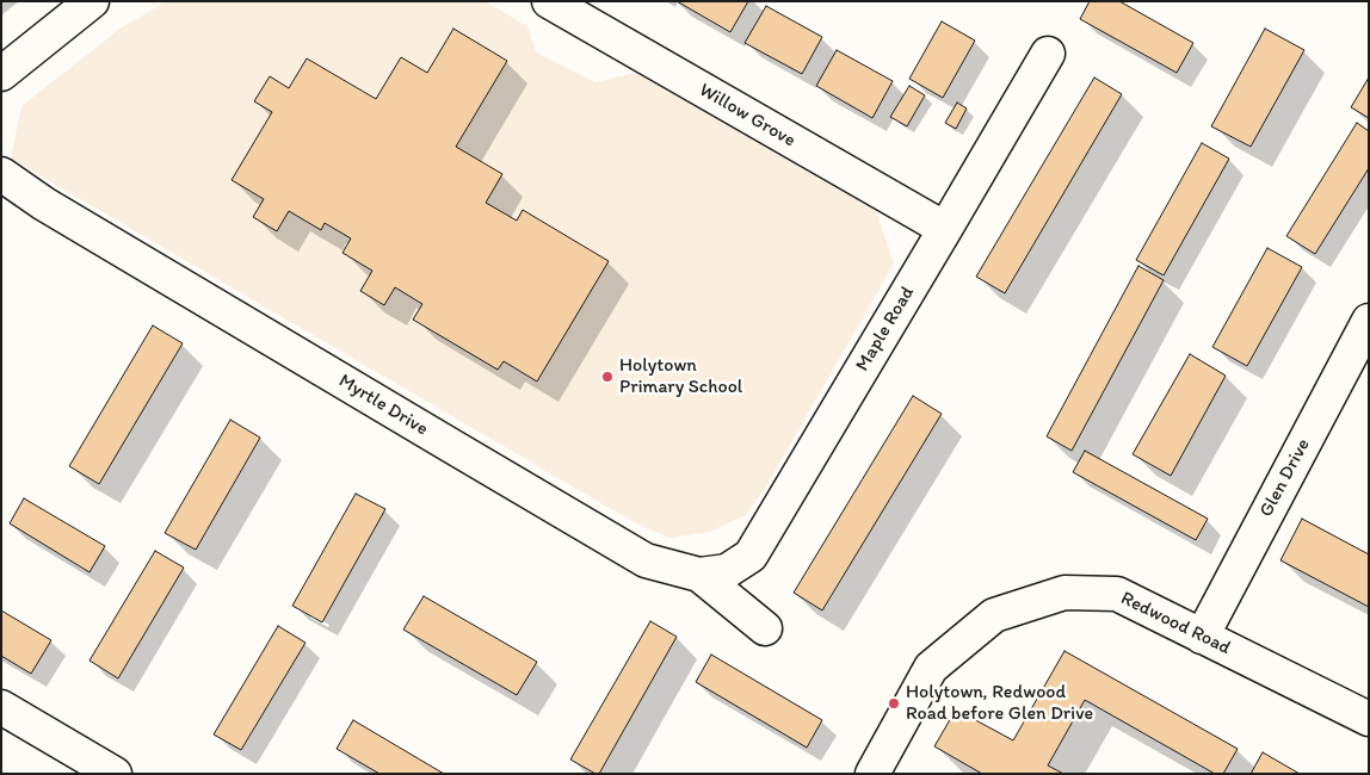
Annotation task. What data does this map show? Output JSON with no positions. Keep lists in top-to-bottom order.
{
  "streets": {
    "street": [
      "Willow Grove",
      "Maple Road",
      "Myrtle Drive",
      "Glen Drive",
      "Redwood Road"
    ]
  },
  "crossings": [
    ["Willow Grove", "Maple Road"],
    ["Maple Road", "Myrtle Drive"],
    ["Glen Drive", "Redwood Road"]
  ],
  "places": ["Holytown Primary School", "Holytown, Redwood Road before Glen Drive"]
}
